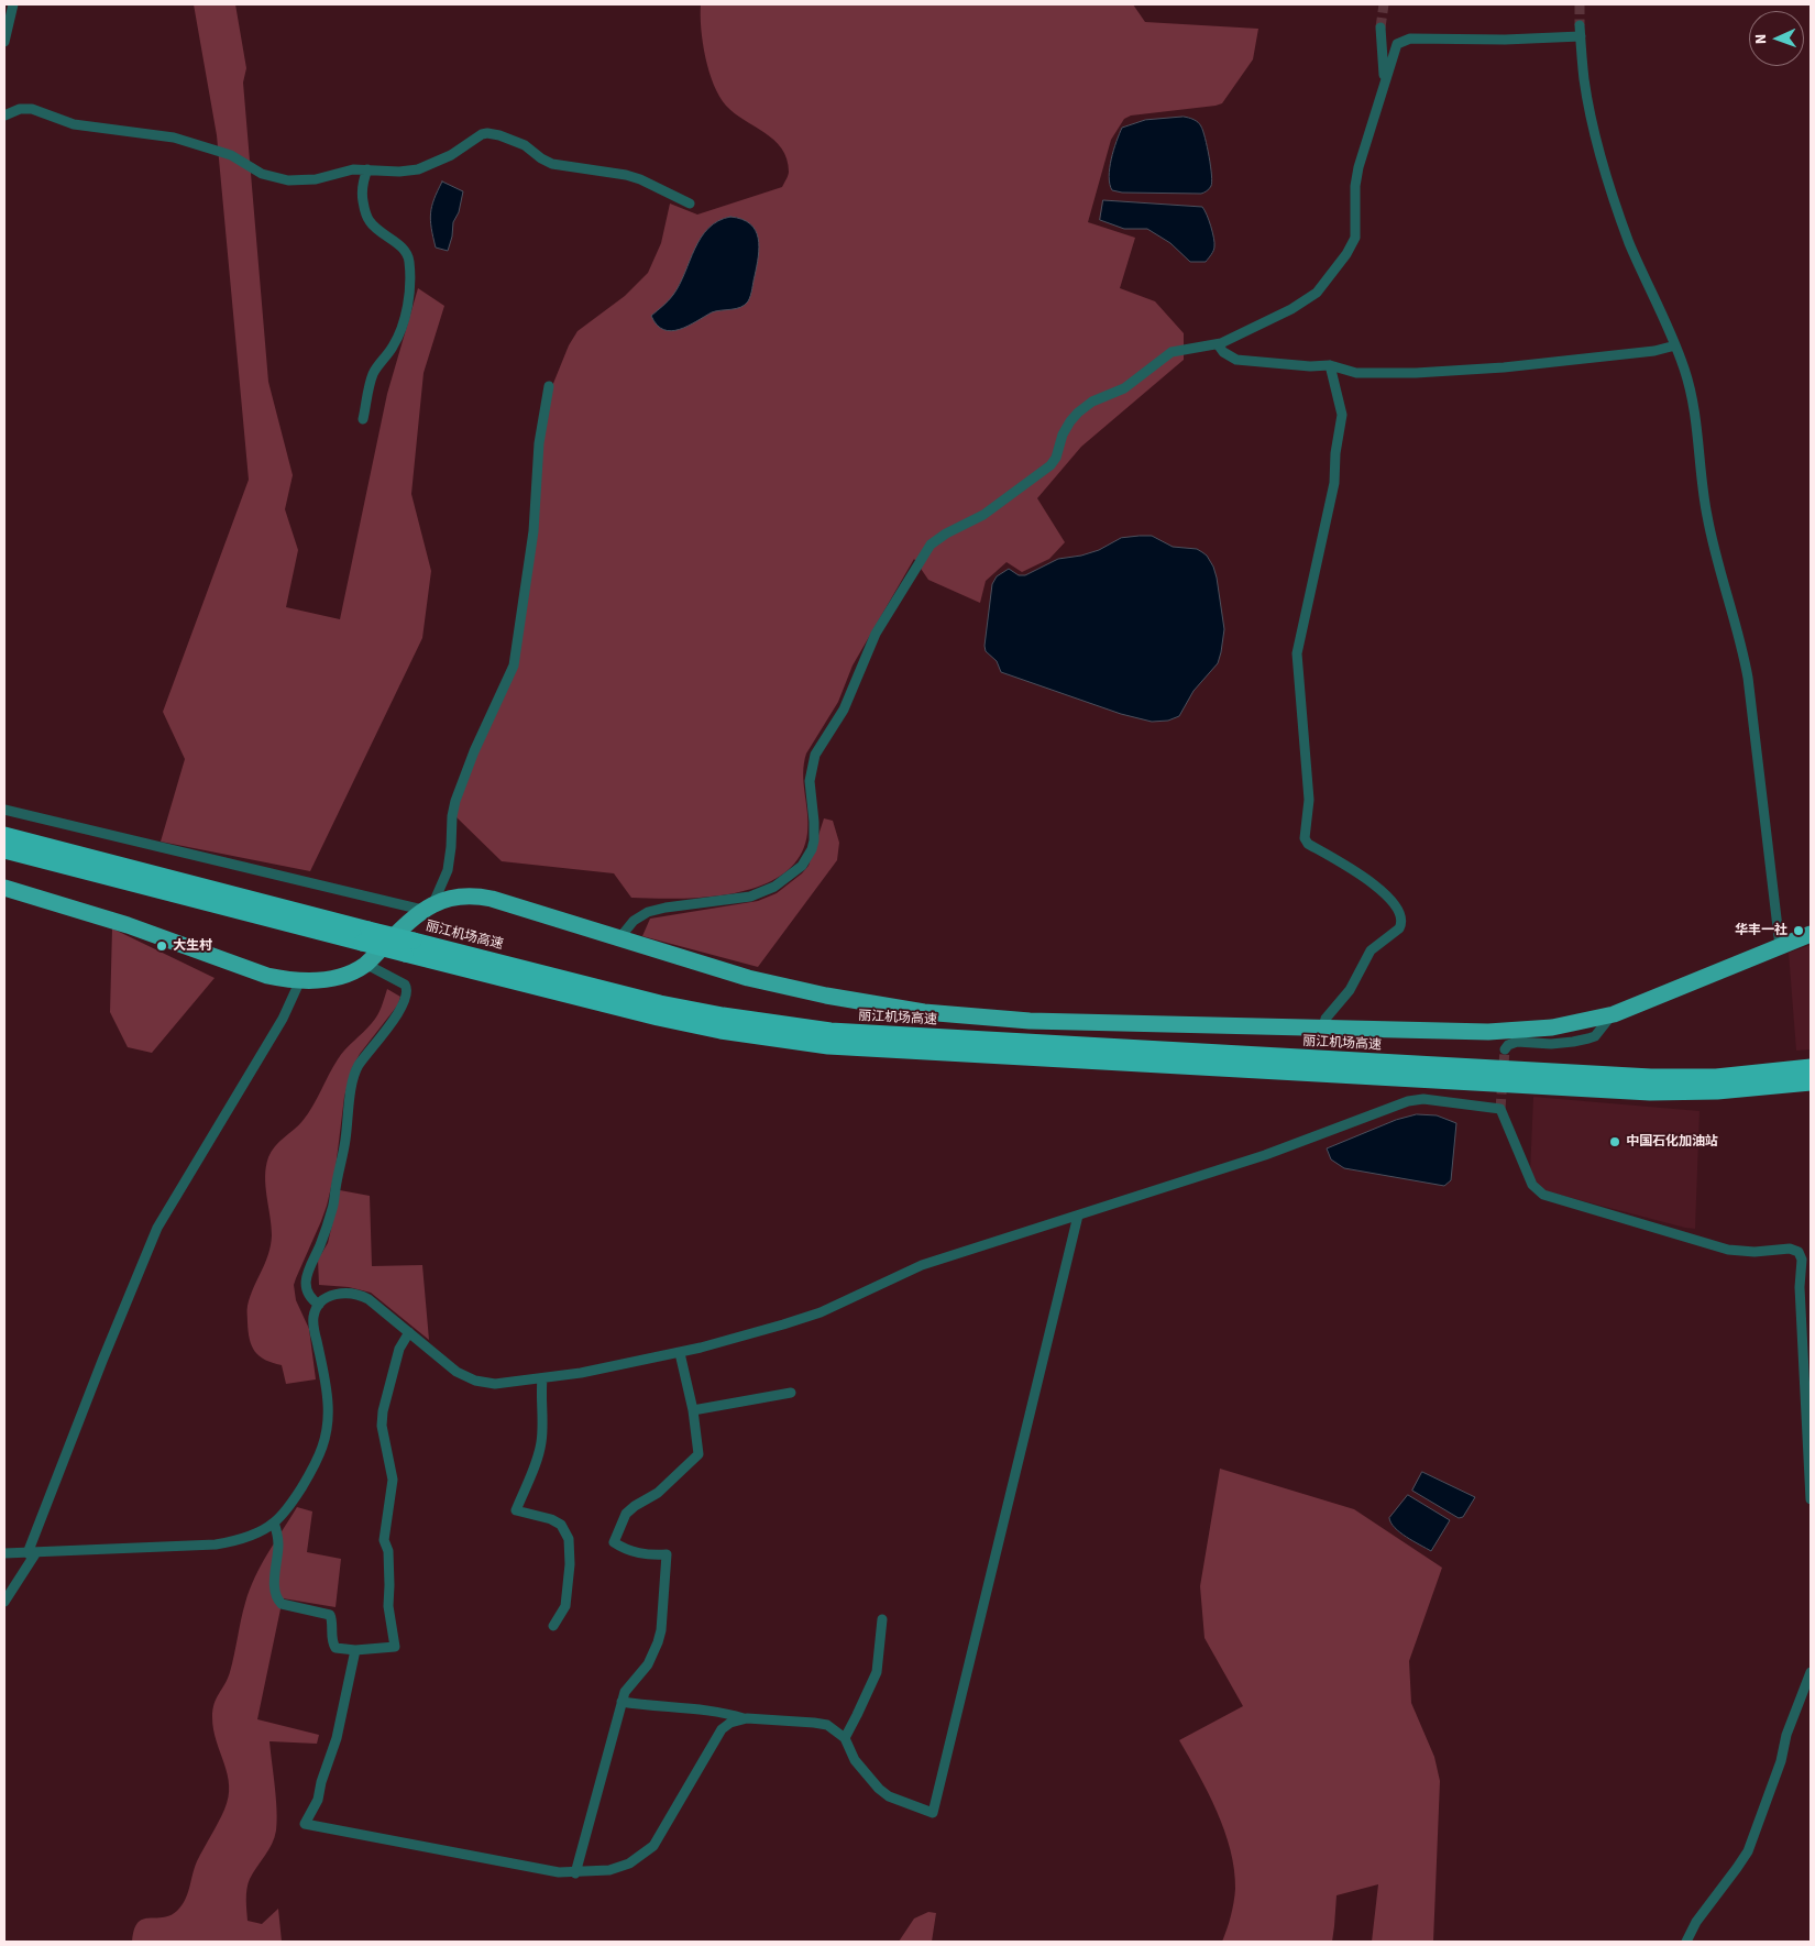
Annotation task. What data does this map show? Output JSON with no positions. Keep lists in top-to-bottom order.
{
  "streets": {
    "highway": ["丽江机场高速"]
  },
  "places": ["华丰一社", "大生村", "中国石化加油站"],
  "north": "left"
}
